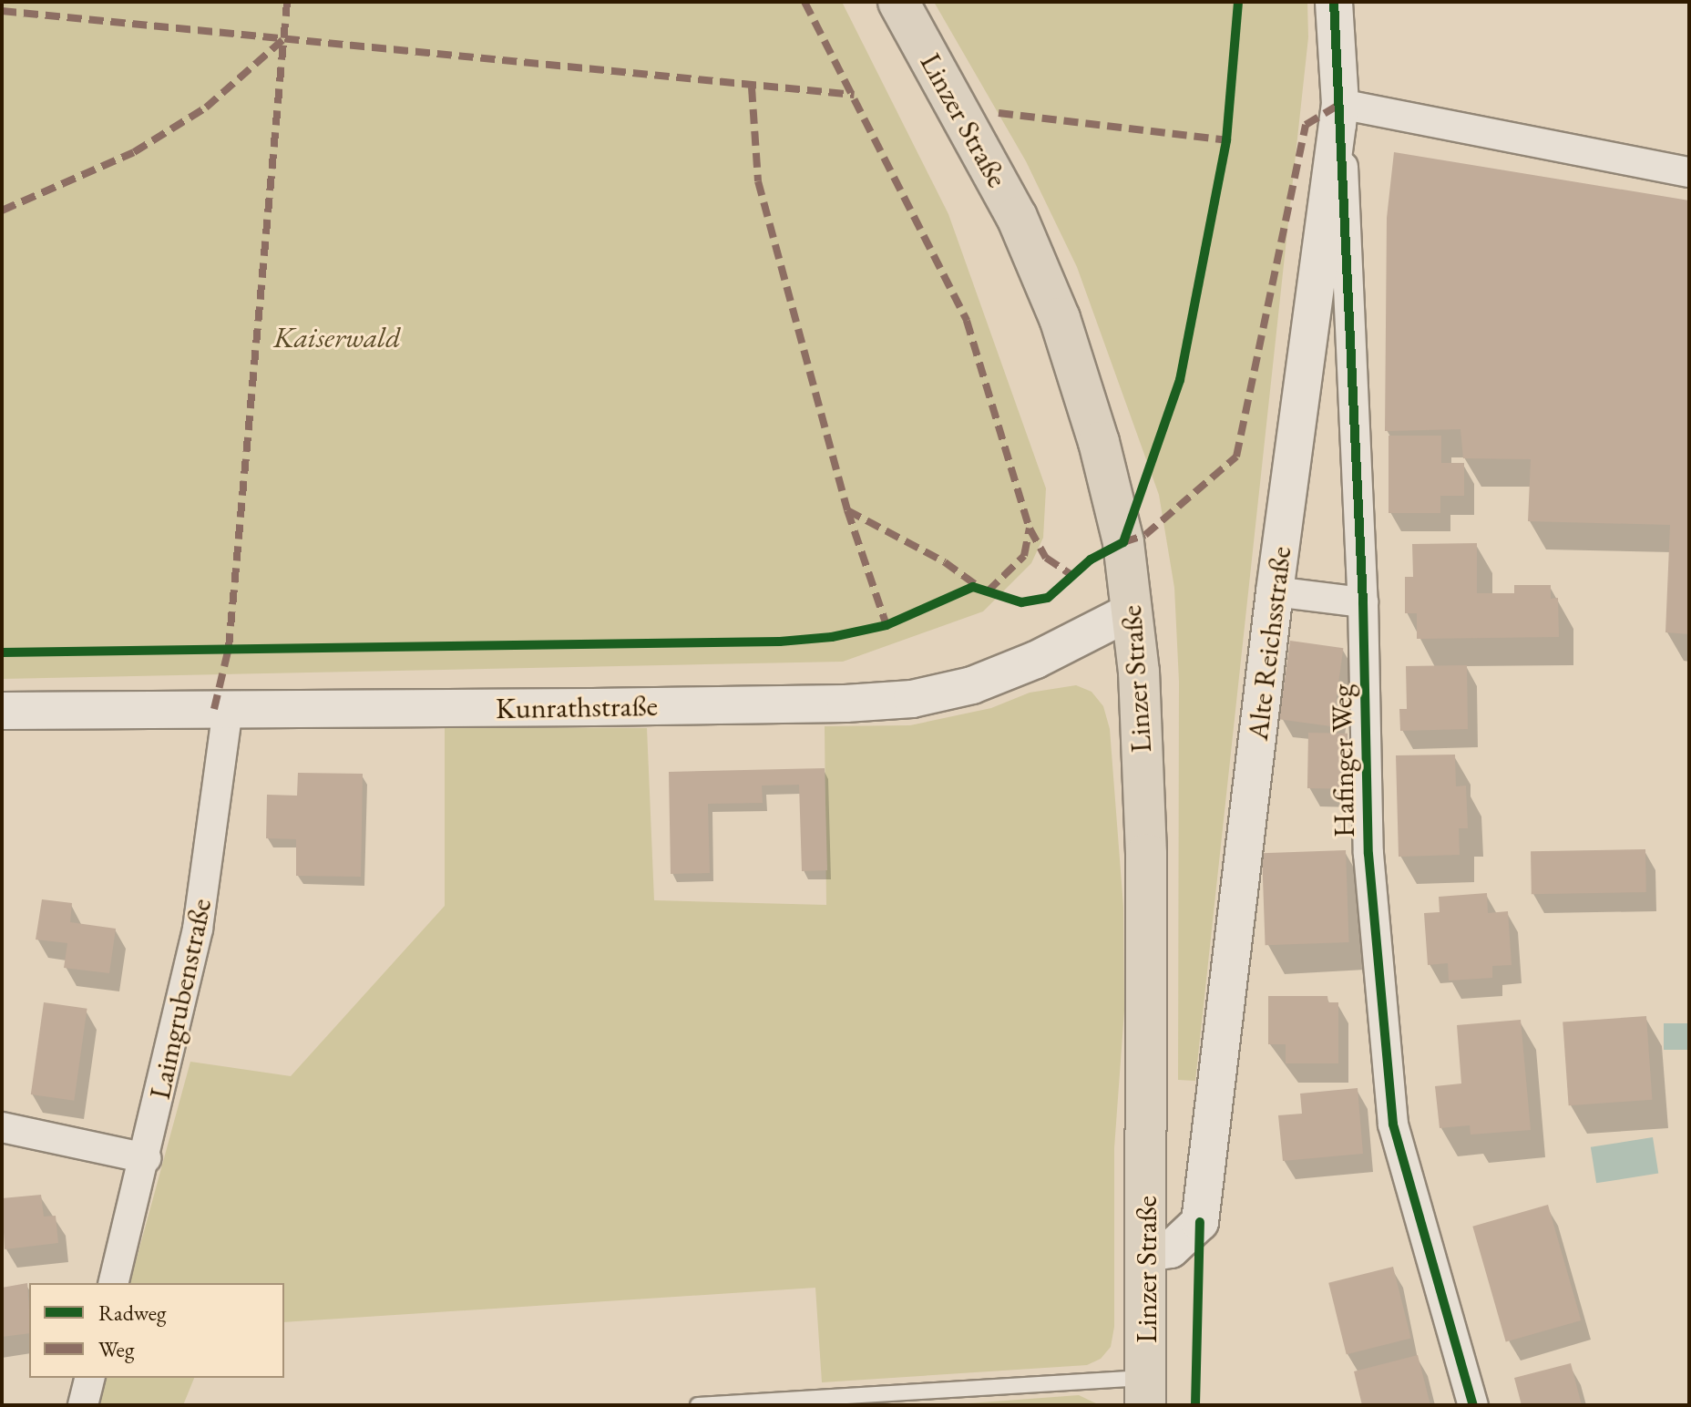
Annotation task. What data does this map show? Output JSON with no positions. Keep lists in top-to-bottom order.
{
  "streets": {
    "main road": ["Linzer Straße"],
    "street": [
      "Alte Reichsstraße",
      "Kunrathstraße",
      "Hafinger Weg",
      "Laimgrubenstraße"
    ]
  },
  "crossings": [
    ["Linzer Straße", "Alte Reichsstraße"],
    ["Linzer Straße", "Kunrathstraße"],
    ["Alte Reichsstraße", "Hafinger Weg"],
    ["Kunrathstraße", "Laimgrubenstraße"]
  ],
  "parks": ["Kaiserwald"],
  "legend": ["Radweg", "Weg"]
}
